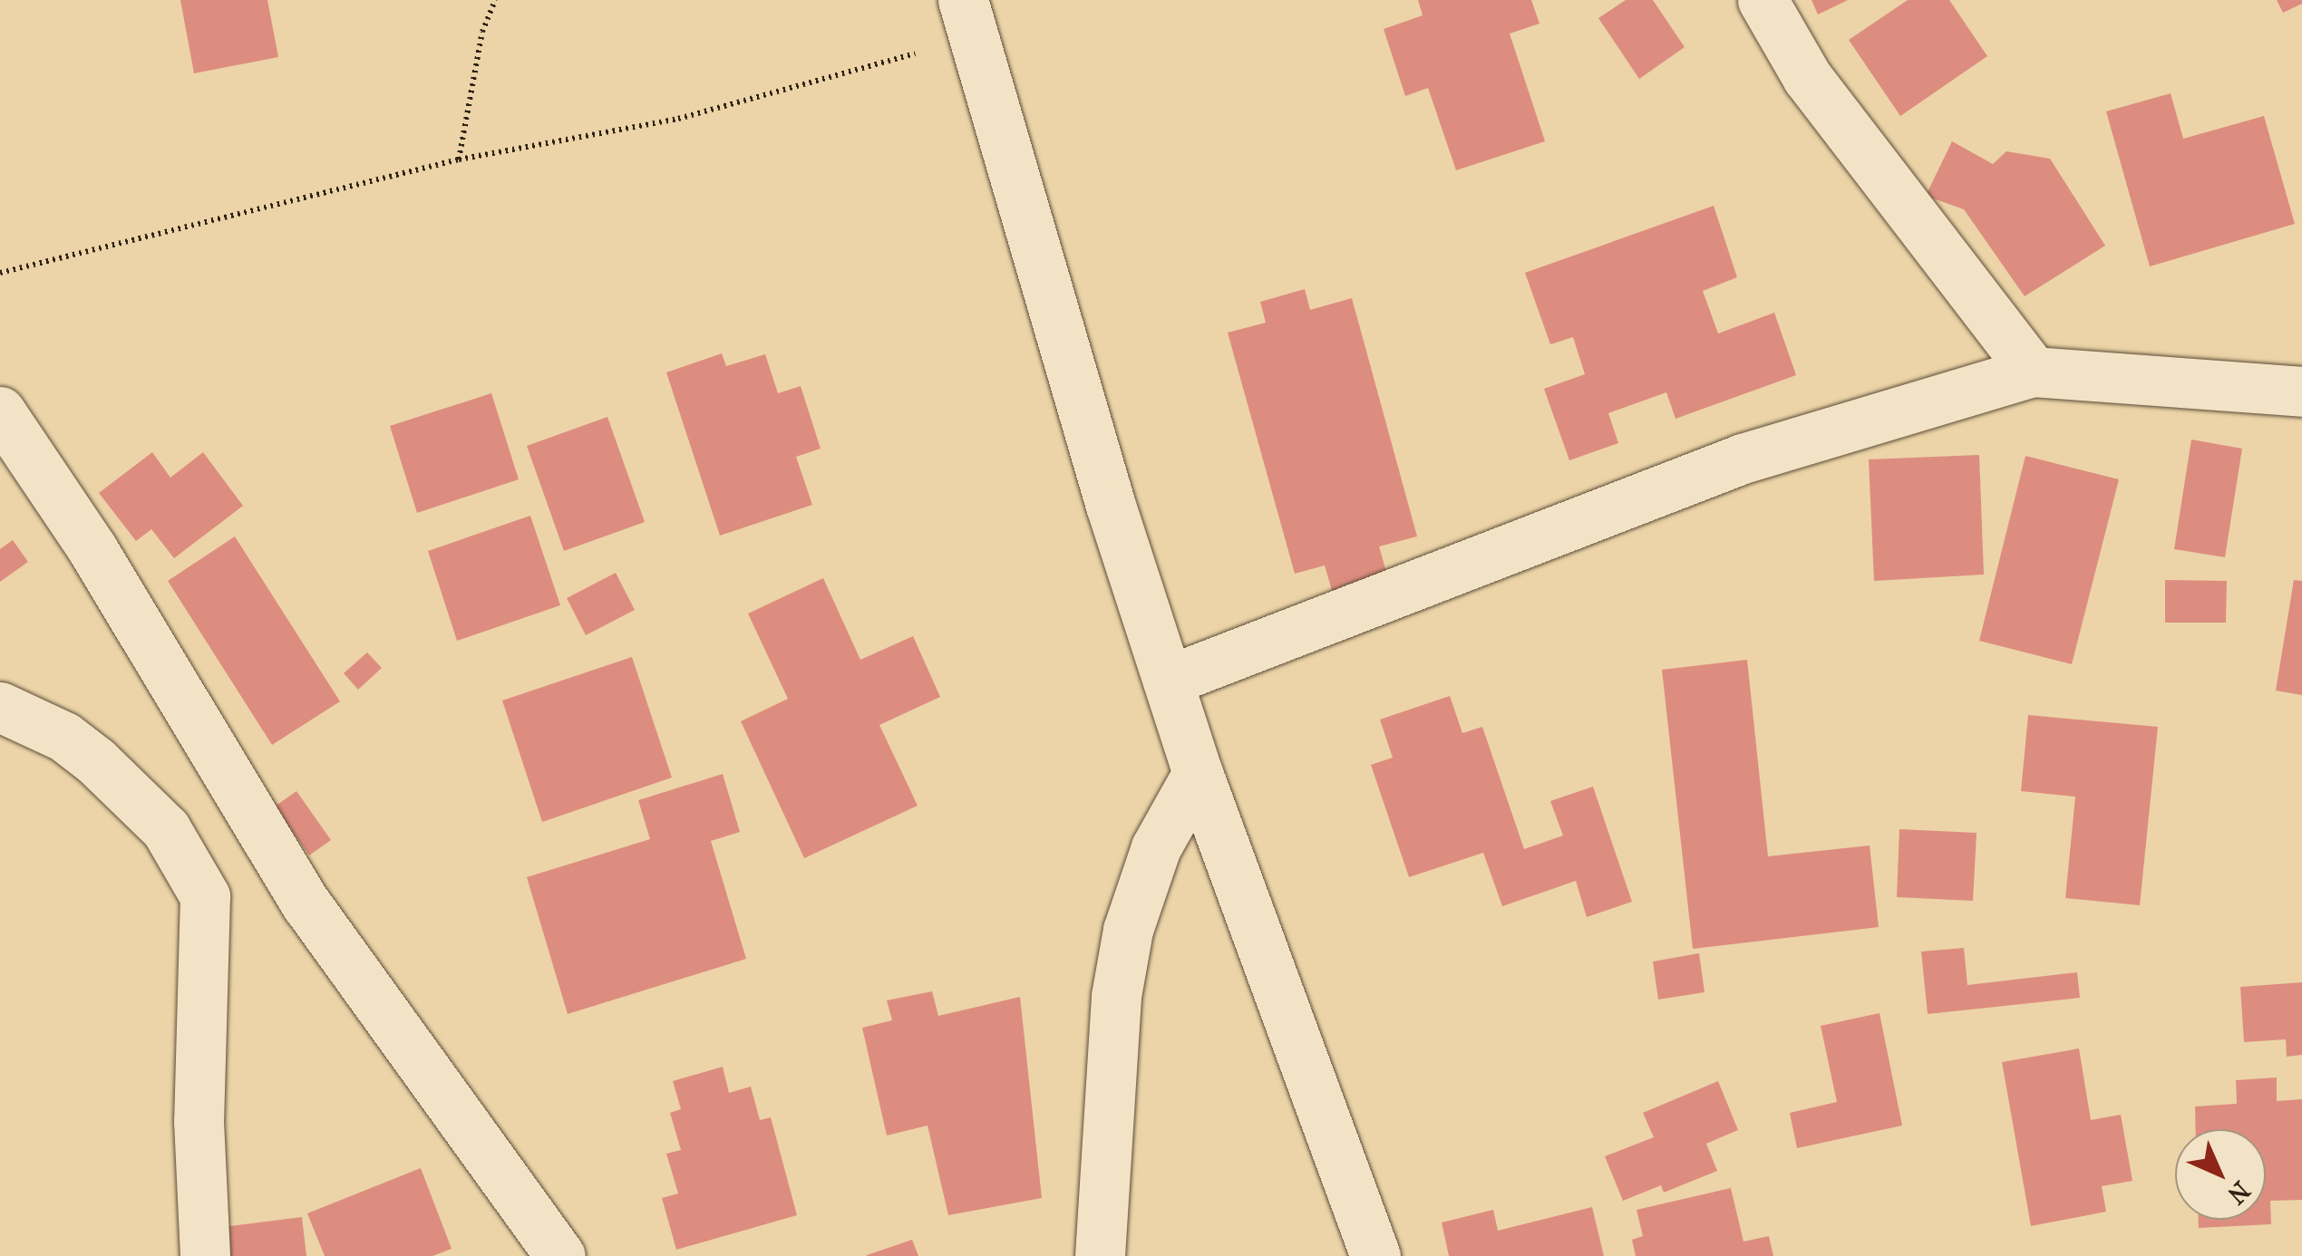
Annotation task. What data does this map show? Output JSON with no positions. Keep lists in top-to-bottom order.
{
  "north": "bottom right"
}
